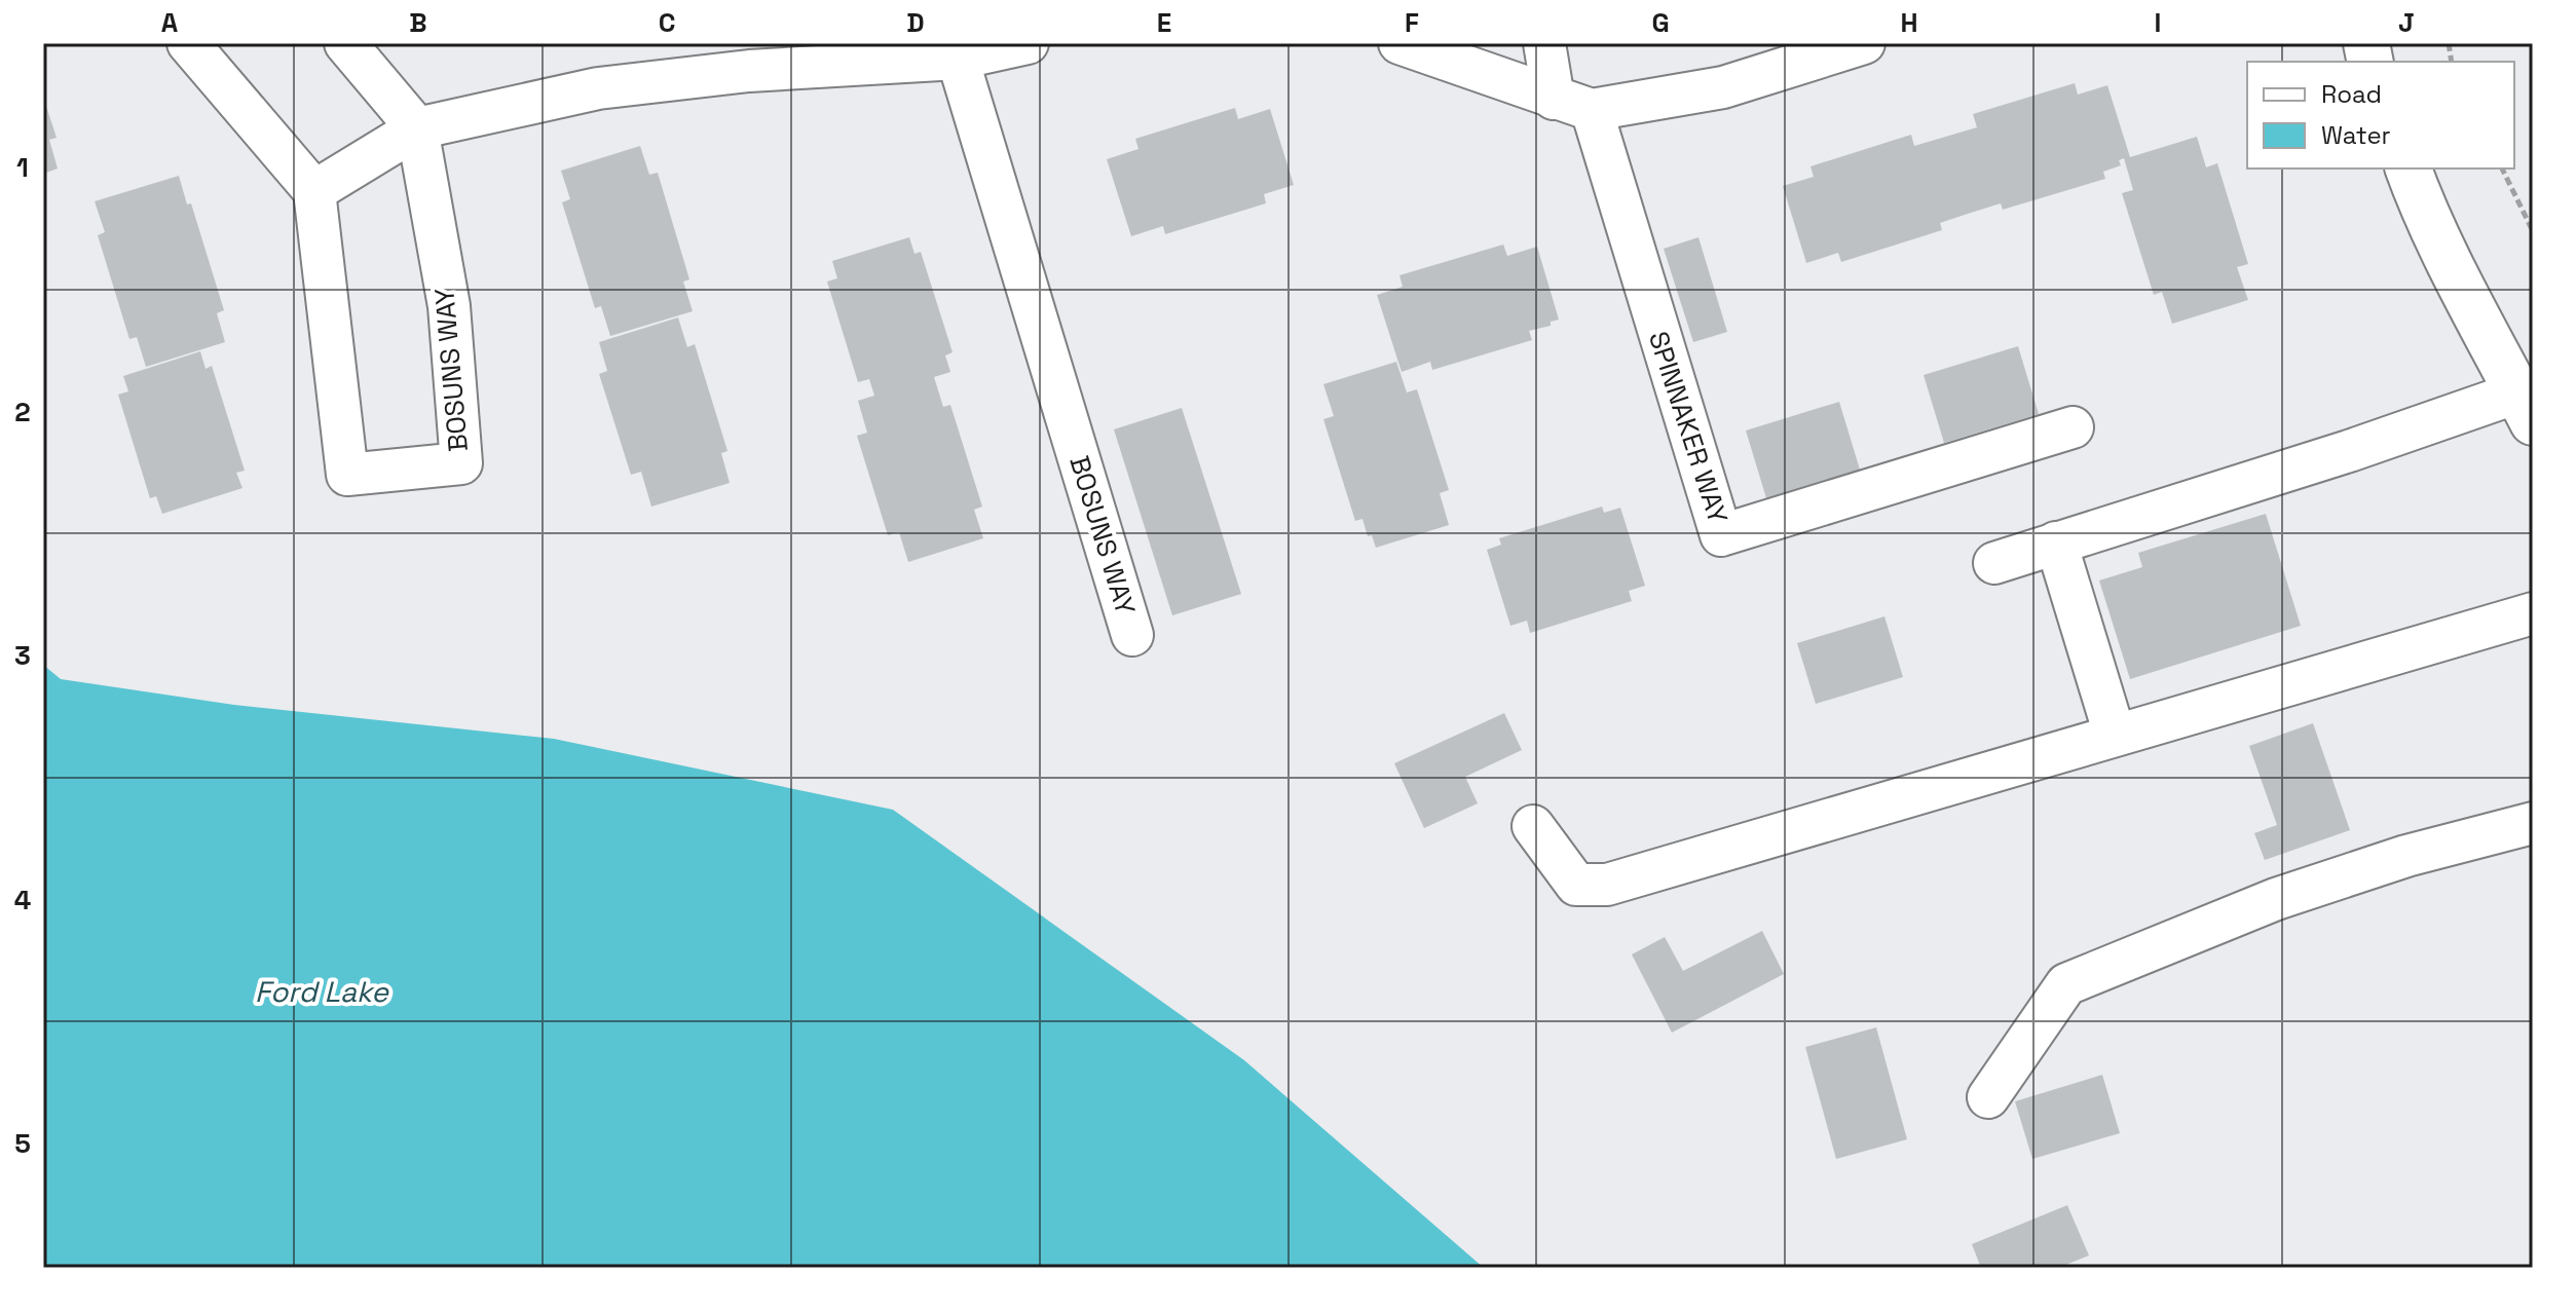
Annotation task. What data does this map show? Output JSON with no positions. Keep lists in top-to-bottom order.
{
  "streets": {
    "street": ["BOSUNS WAY", "SPINNAKER WAY"]
  },
  "water": ["Ford Lake"],
  "legend": ["Road", "Water"],
  "grid": {
    "columns": [
      "A",
      "B",
      "C",
      "D",
      "E",
      "F",
      "G",
      "H",
      "I",
      "J"
    ],
    "rows": [
      "1",
      "2",
      "3",
      "4",
      "5"
    ]
  }
}
